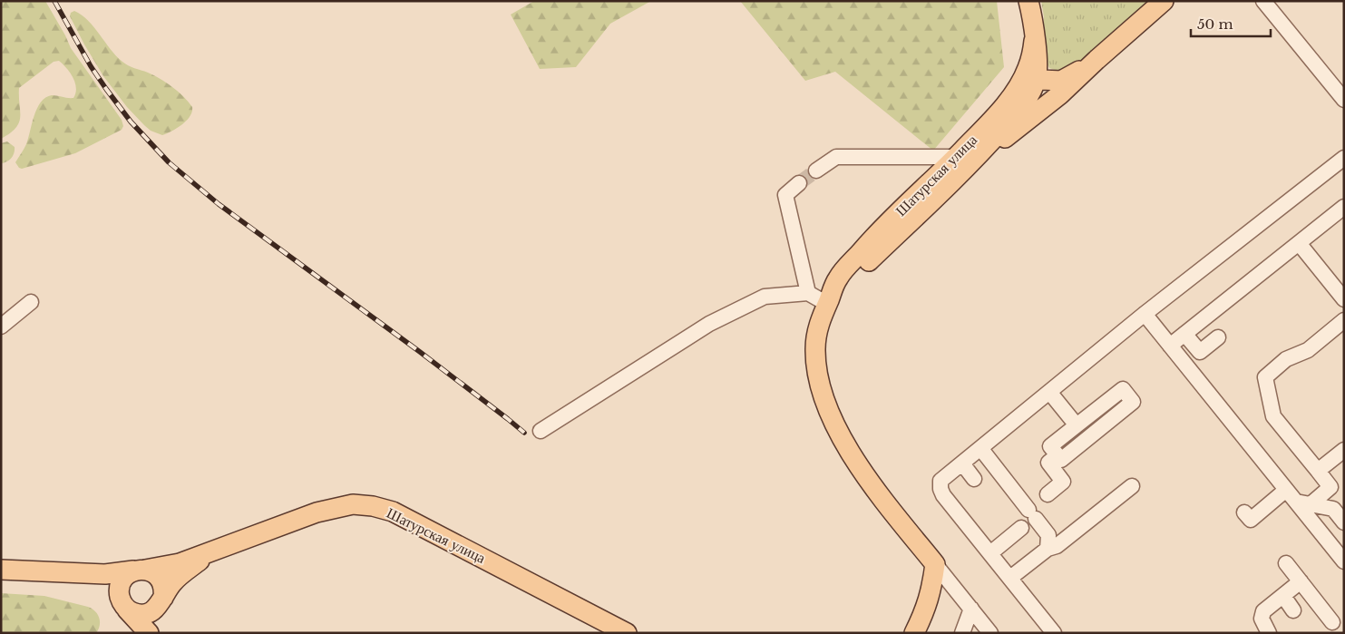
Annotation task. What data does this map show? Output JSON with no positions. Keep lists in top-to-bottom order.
{
  "streets": {
    "main road": ["Шатурская улица"]
  },
  "scale_bar": "50 m"
}
